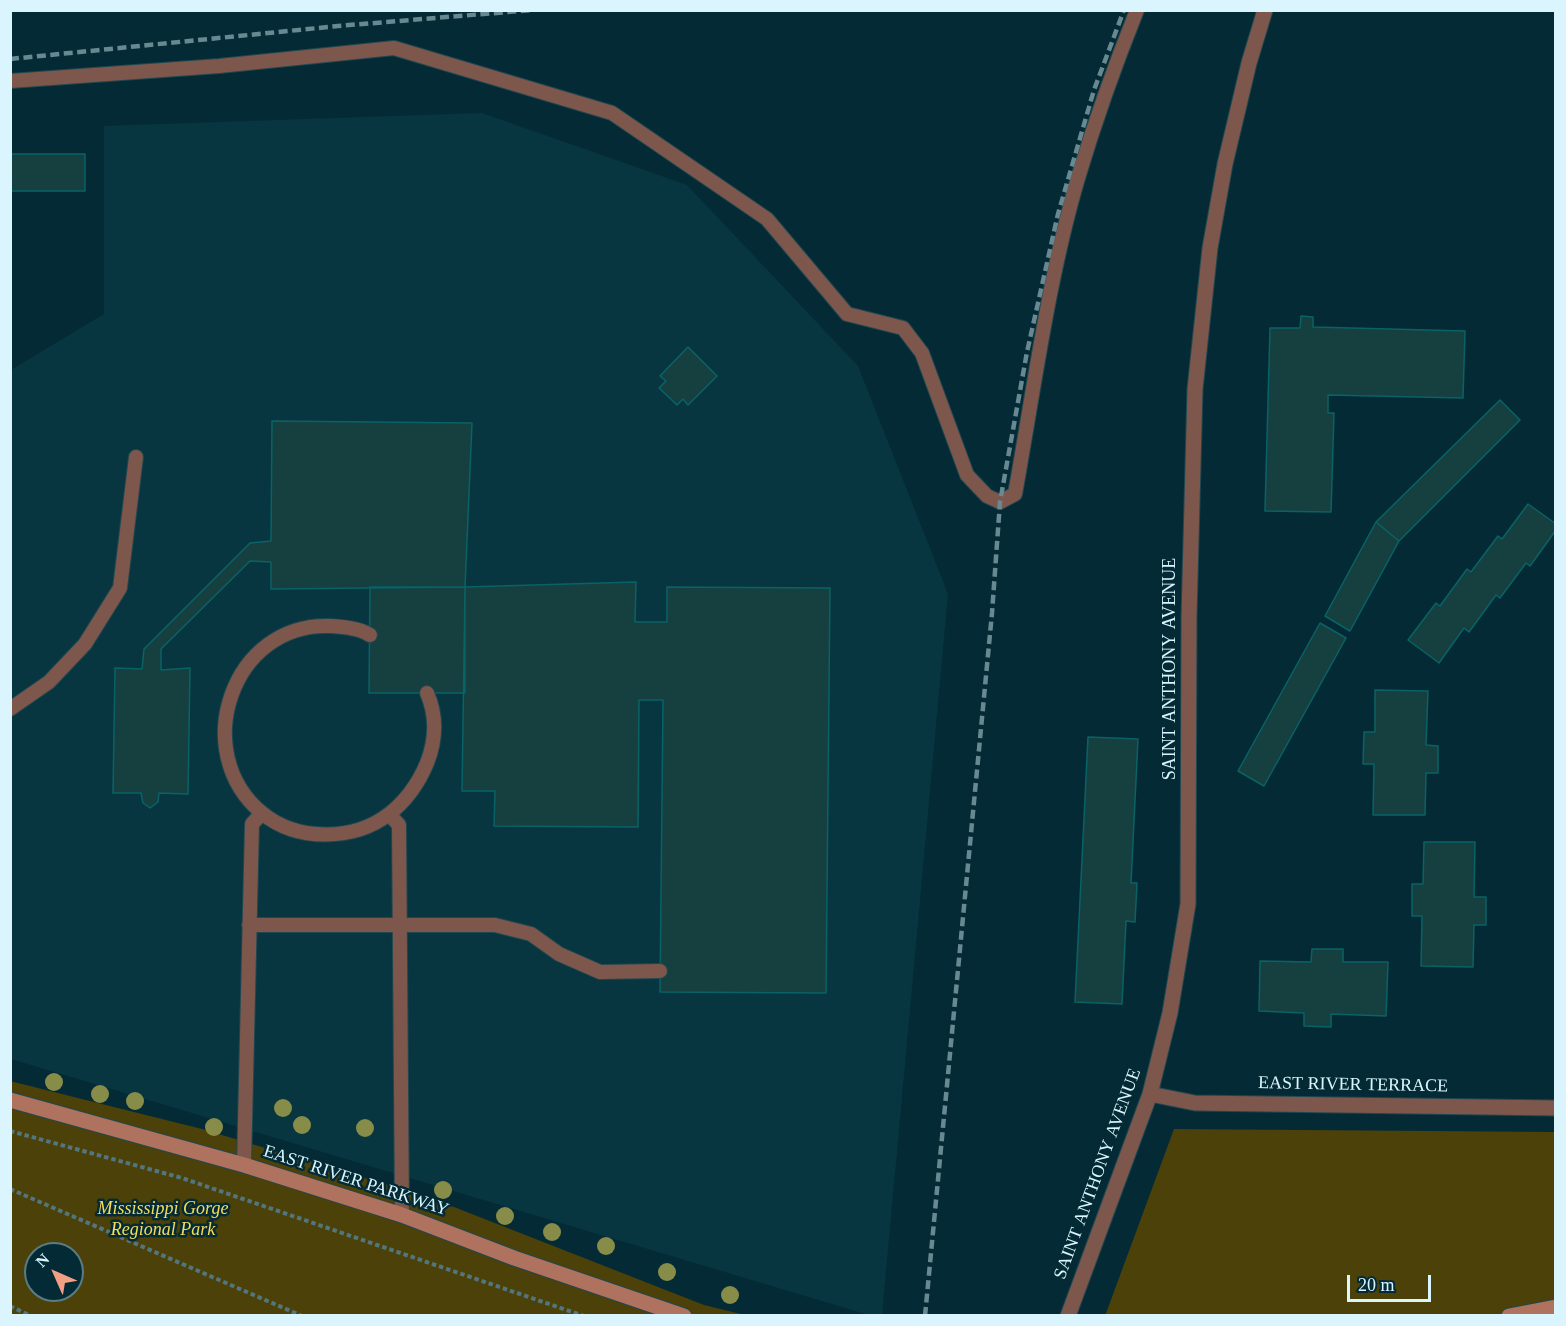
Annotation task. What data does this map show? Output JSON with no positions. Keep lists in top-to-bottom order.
{
  "streets": {
    "street": ["SAINT ANTHONY AVENUE", "EAST RIVER TERRACE", "EAST RIVER PARKWAY"]
  },
  "crossings": [
    ["SAINT ANTHONY AVENUE", "EAST RIVER TERRACE"]
  ],
  "parks": ["Mississippi Gorge Regional Park"],
  "scale_bar": "20 m",
  "north": "top left"
}
